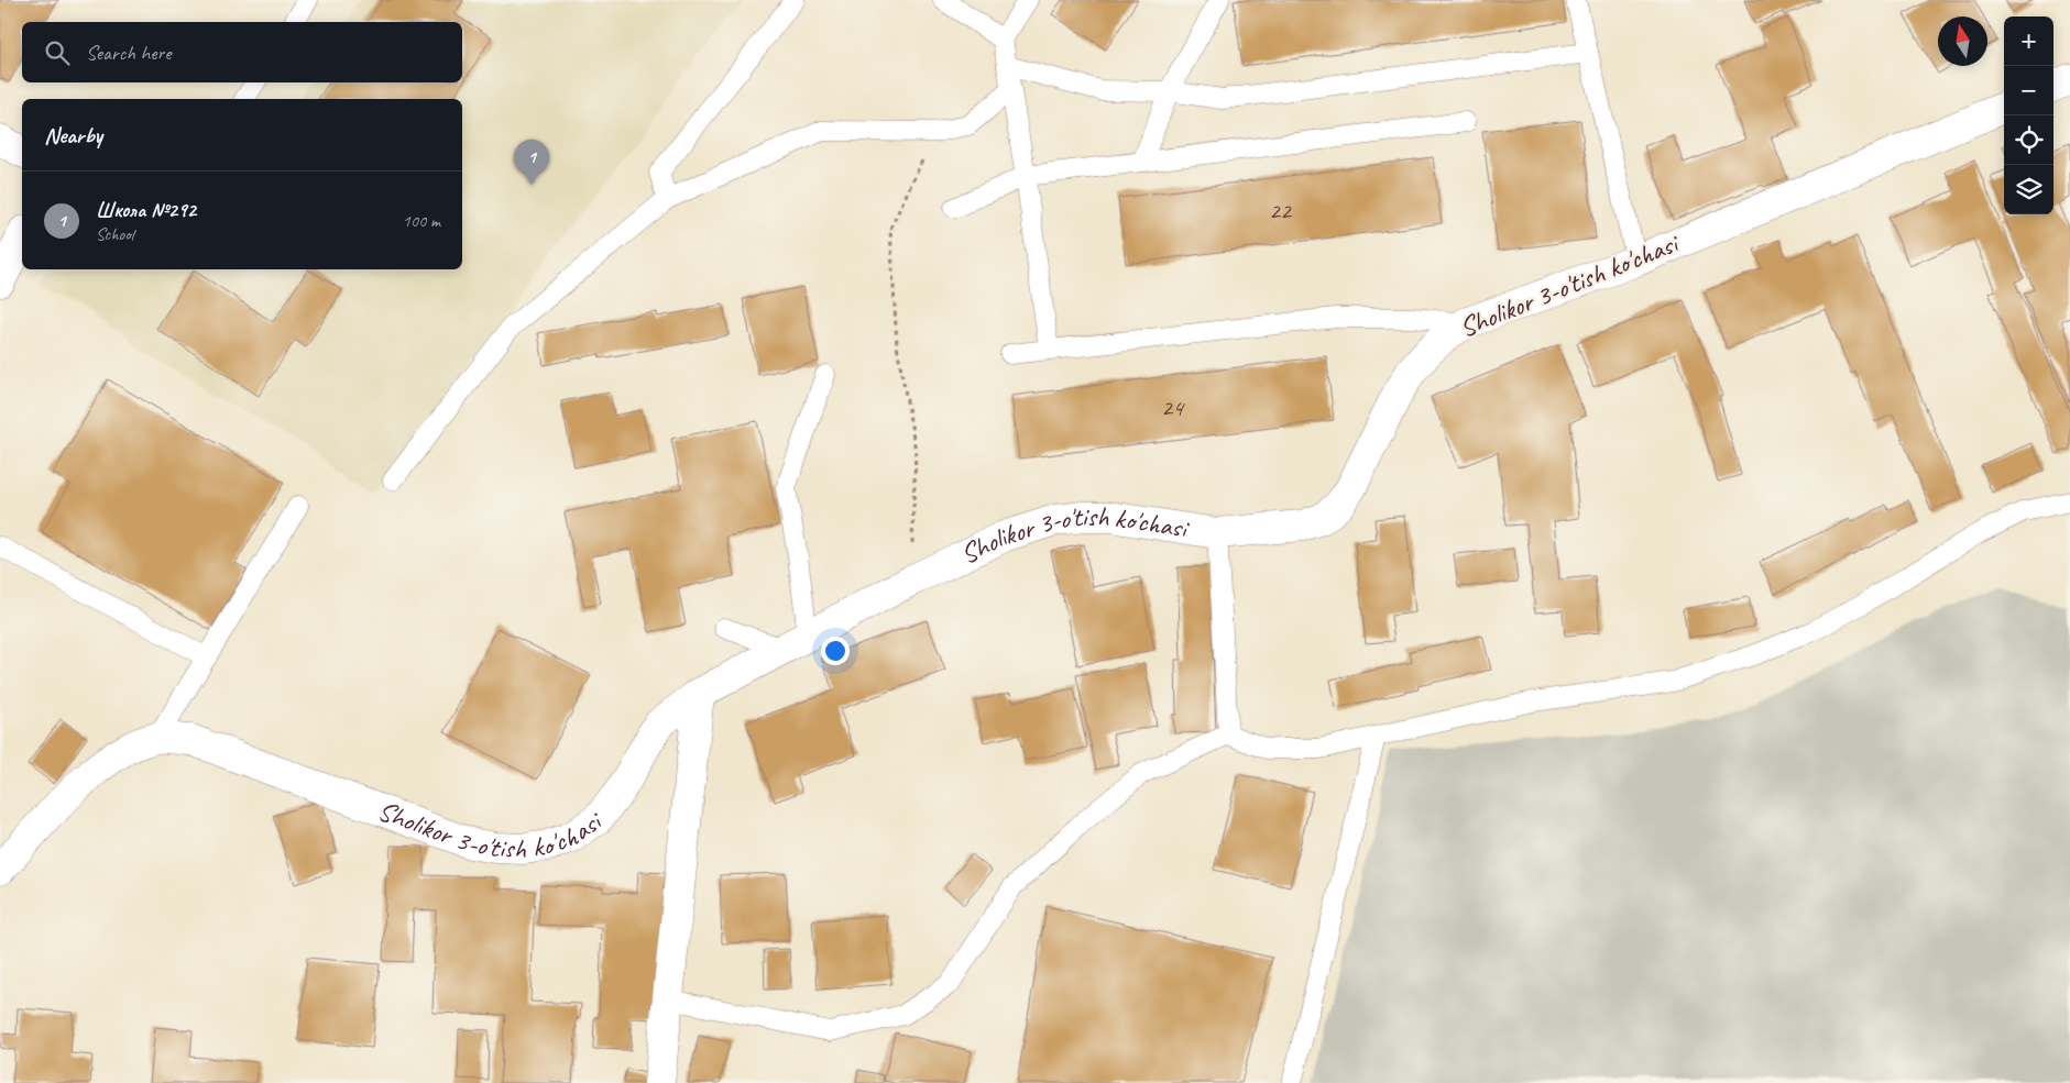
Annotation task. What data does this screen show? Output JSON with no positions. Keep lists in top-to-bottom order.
{
  "streets": {
    "street": ["Sholikor 3-o'tish ko'chasi"]
  },
  "house_numbers": ["22", "24"],
  "north": "top",
  "page": {
    "map_buttons": ["+", "−"],
    "search": "Search here",
    "heading": "Nearby",
    "pins": "1",
    "list": [
      {
        "mark": "1",
        "name": "Школа №292",
        "note": "School",
        "value": "100 m"
      }
    ]
  }
}
